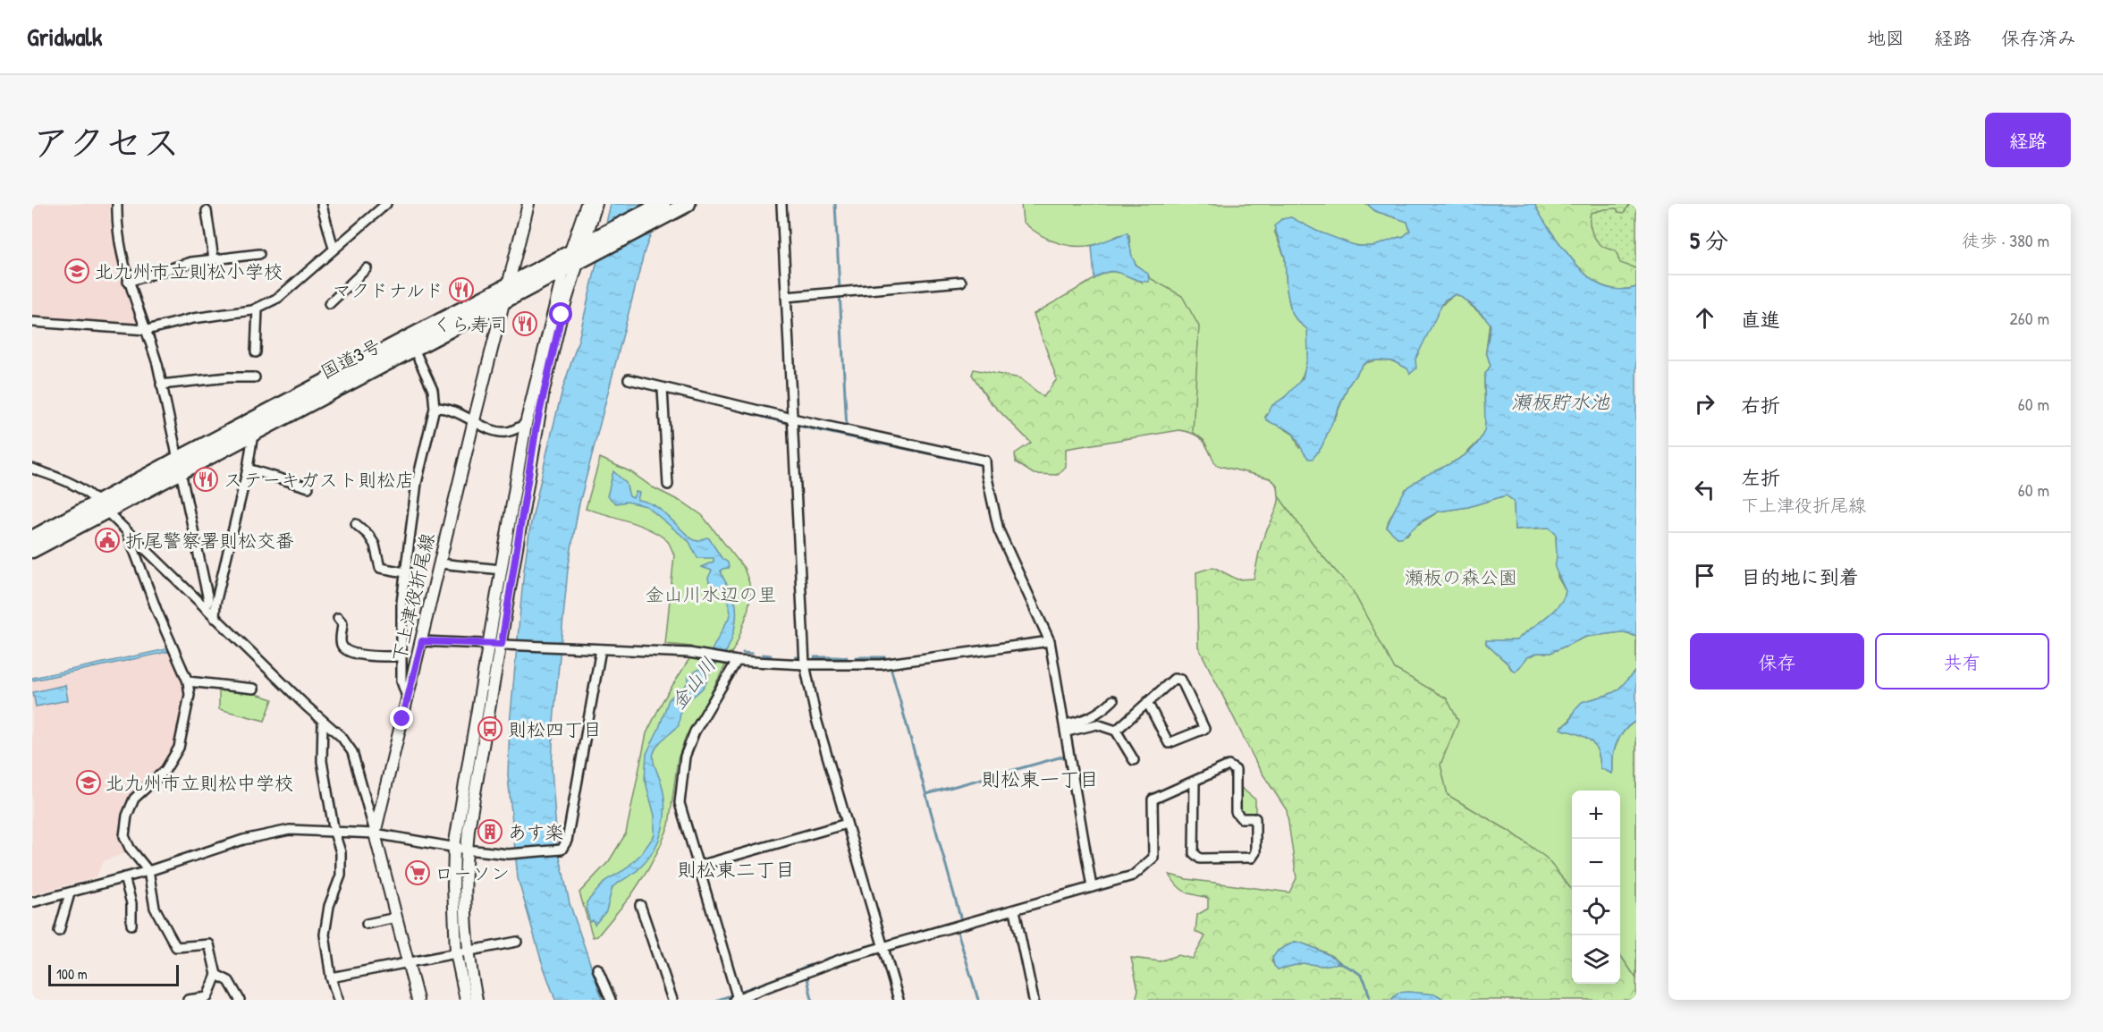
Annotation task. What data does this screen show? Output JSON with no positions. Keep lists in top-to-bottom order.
{
  "streets": {
    "highway": ["国道3号"],
    "street": ["下上津役折尾線"]
  },
  "crossings": [
    ["国道3号", "下上津役折尾線"]
  ],
  "districts": ["則松東一丁目", "則松東二丁目"],
  "water": ["瀬板貯水池", "金山川"],
  "parks": ["瀬板の森公園", "金山川水辺の里"],
  "places": {
    "school or university": ["北九州市立則松小学校", "北九州市立則松中学校"],
    "restaurant": ["マクドナルド", "くら寿司", "ステーキガスト則松店"],
    "public building": ["折尾警察署則松交番"],
    "bus stop": ["則松四丁目"],
    "building": ["あす楽"],
    "supermarket": ["ローソン"]
  },
  "scale_bar": "100 m",
  "page": {
    "header": "Gridwalk",
    "nav": ["地図", "経路", "保存済み"],
    "title": "アクセス",
    "buttons": [
      "経路",
      ["保存", "共有"]
    ],
    "heading": ["5 分", "徒歩 · 380 m"],
    "list": [
      ["直進", "260 m"],
      ["右折", "60 m"],
      ["左折", "下上津役折尾線", "60 m"],
      "目的地に到着"
    ],
    "map_buttons": ["+", "−"],
    "scale": "100 m"
  }
}
